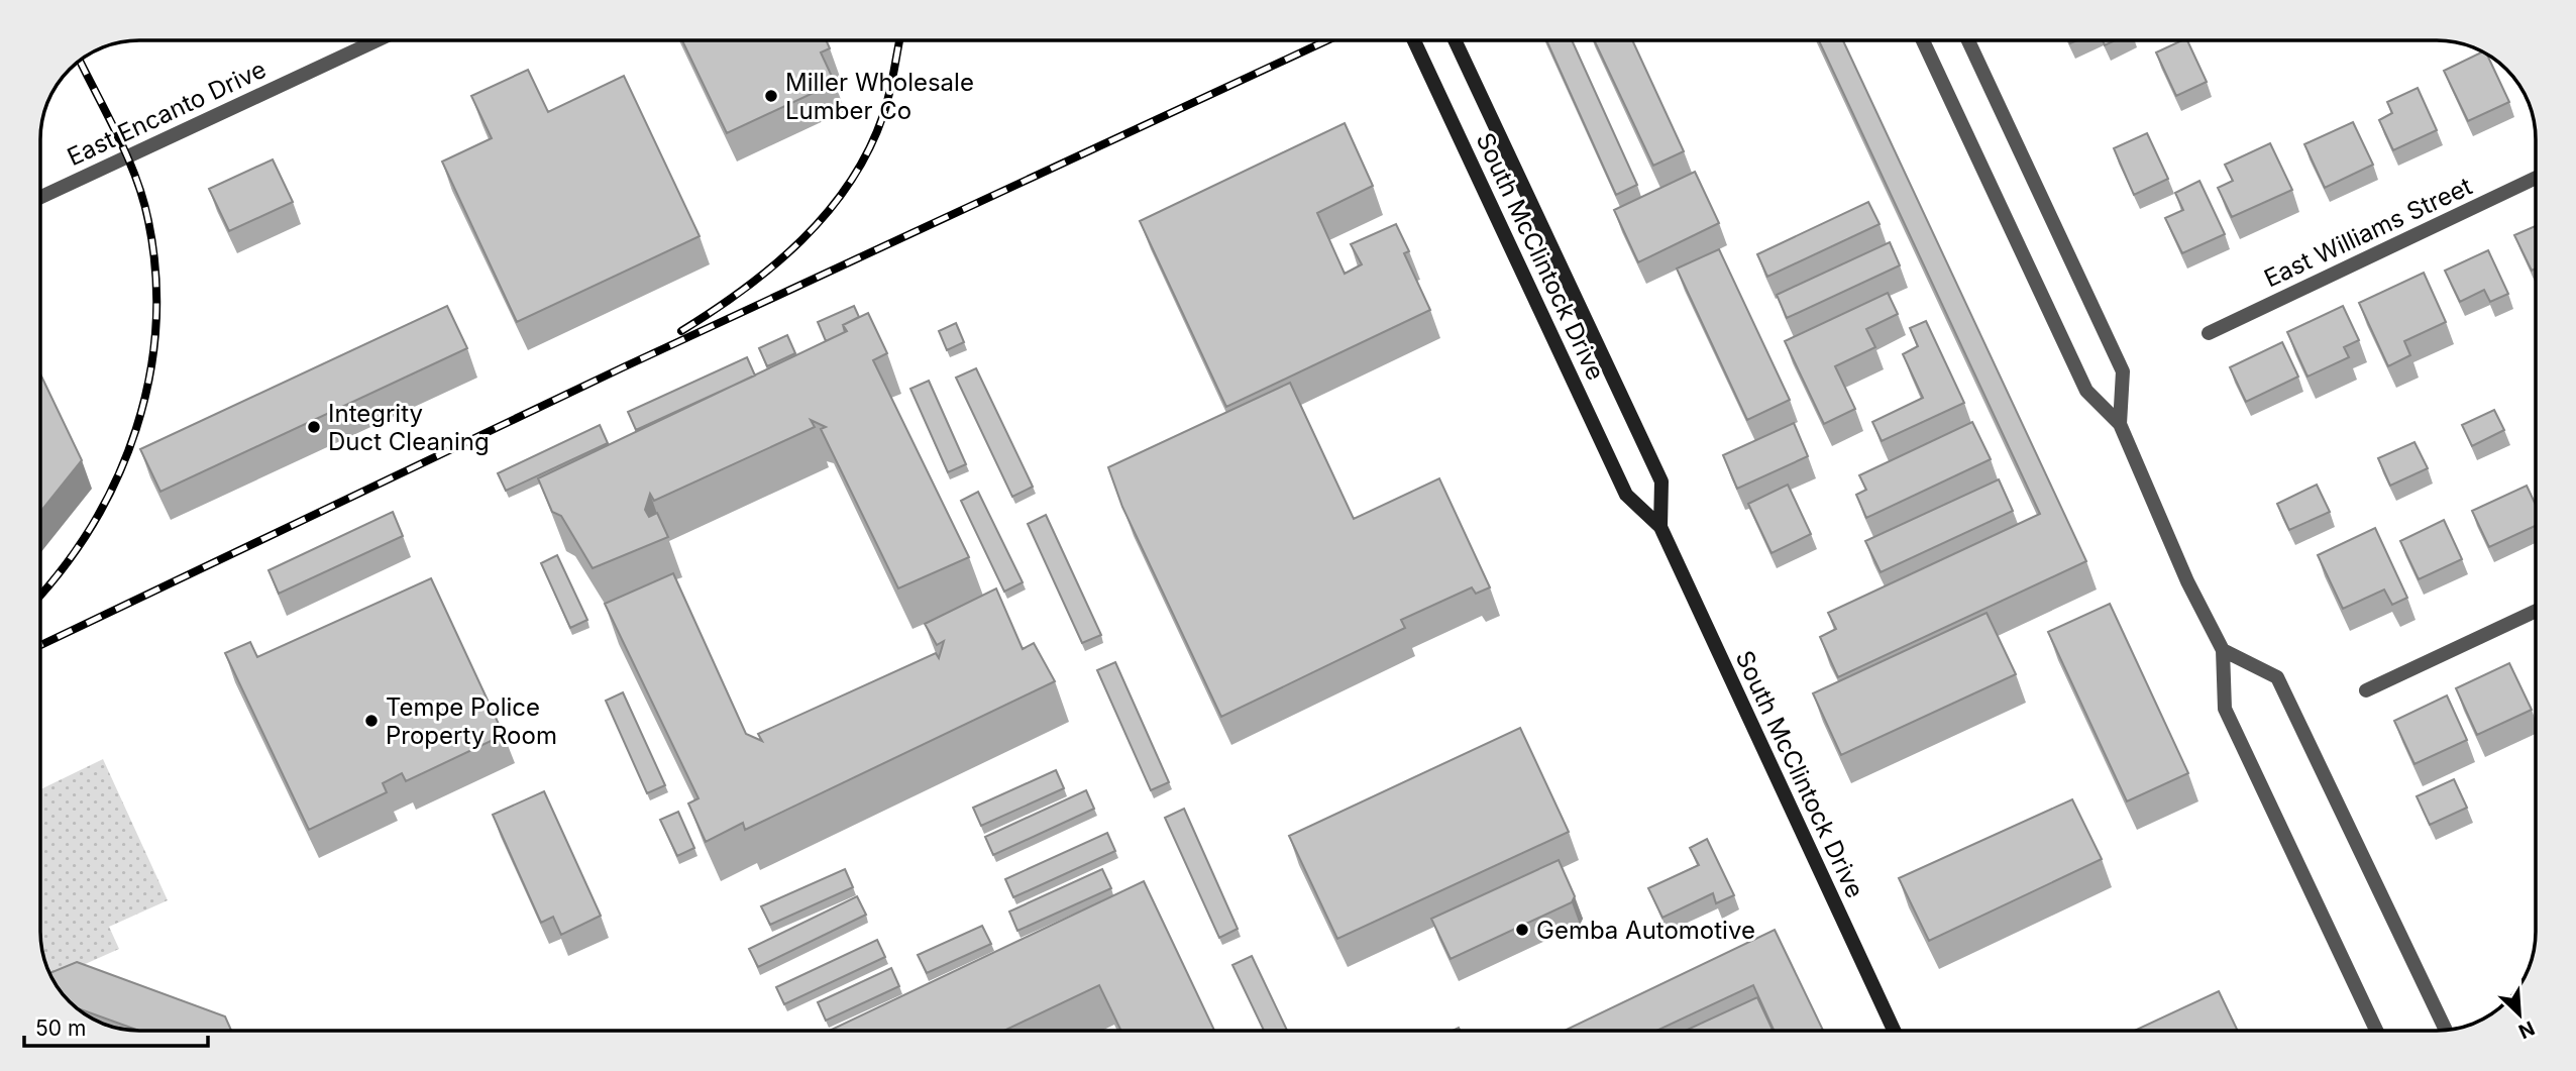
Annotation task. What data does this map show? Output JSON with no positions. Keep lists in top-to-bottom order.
{
  "streets": {
    "main road": ["South McClintock Drive"],
    "street": ["East Encanto Drive", "East Williams Street"]
  },
  "places": [
    "Miller Wholesale Lumber Co",
    "Integrity Duct Cleaning",
    "Tempe Police Property Room",
    "Gemba Automotive"
  ],
  "scale_bar": "50 m",
  "north": "bottom right"
}
